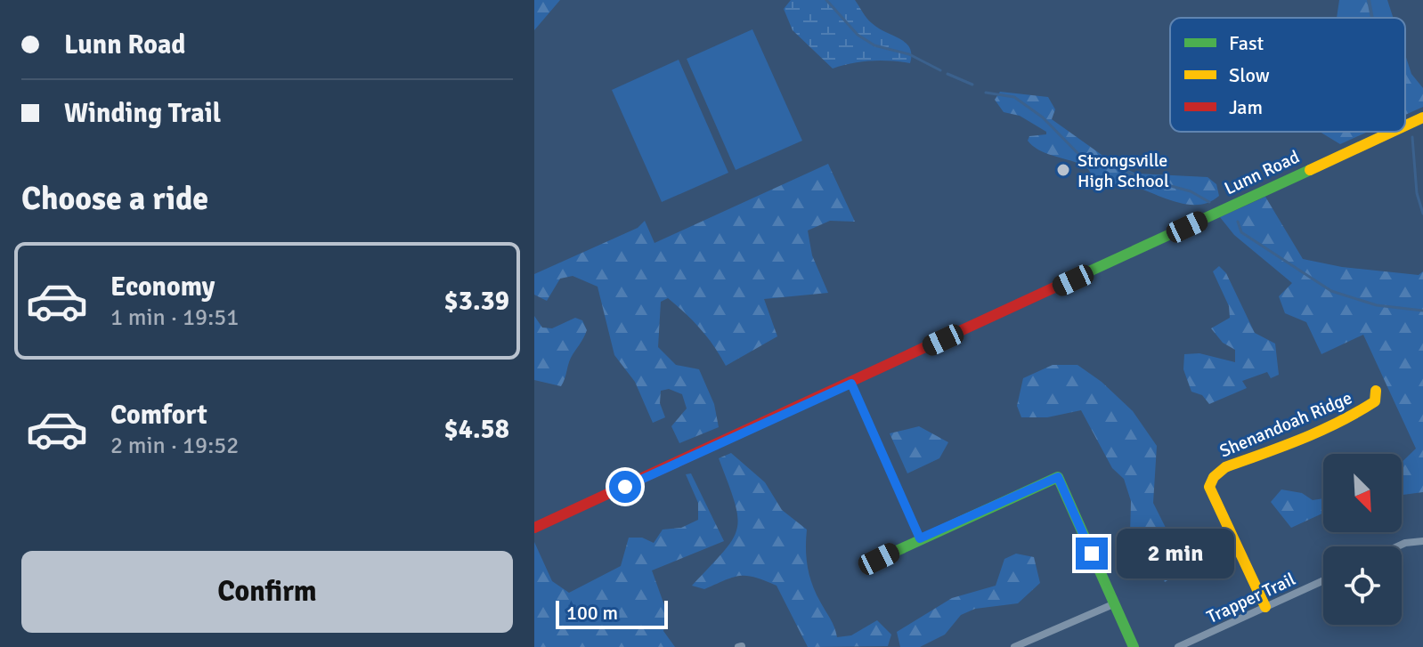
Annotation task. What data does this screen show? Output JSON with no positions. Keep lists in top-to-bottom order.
{
  "streets": {
    "street": ["Lunn Road", "Shenandoah Ridge", "Trapper Trail"]
  },
  "crossings": [
    ["Shenandoah Ridge", "Trapper Trail"]
  ],
  "places": ["Strongsville High School"],
  "legend": ["Fast", "Slow", "Jam"],
  "scale_bar": "100 m",
  "north": "bottom right",
  "page": {
    "banner": ["Lunn Road", "Winding Trail"],
    "heading": "Choose a ride",
    "list": [
      {
        "name": "Economy",
        "note": "1 min · 19:51",
        "value": "$3.39"
      },
      {
        "name": "Comfort",
        "note": "2 min · 19:52",
        "value": "$4.58"
      }
    ],
    "bubble": "2 min",
    "buttons": "Confirm",
    "scale": "100 m"
  }
}
